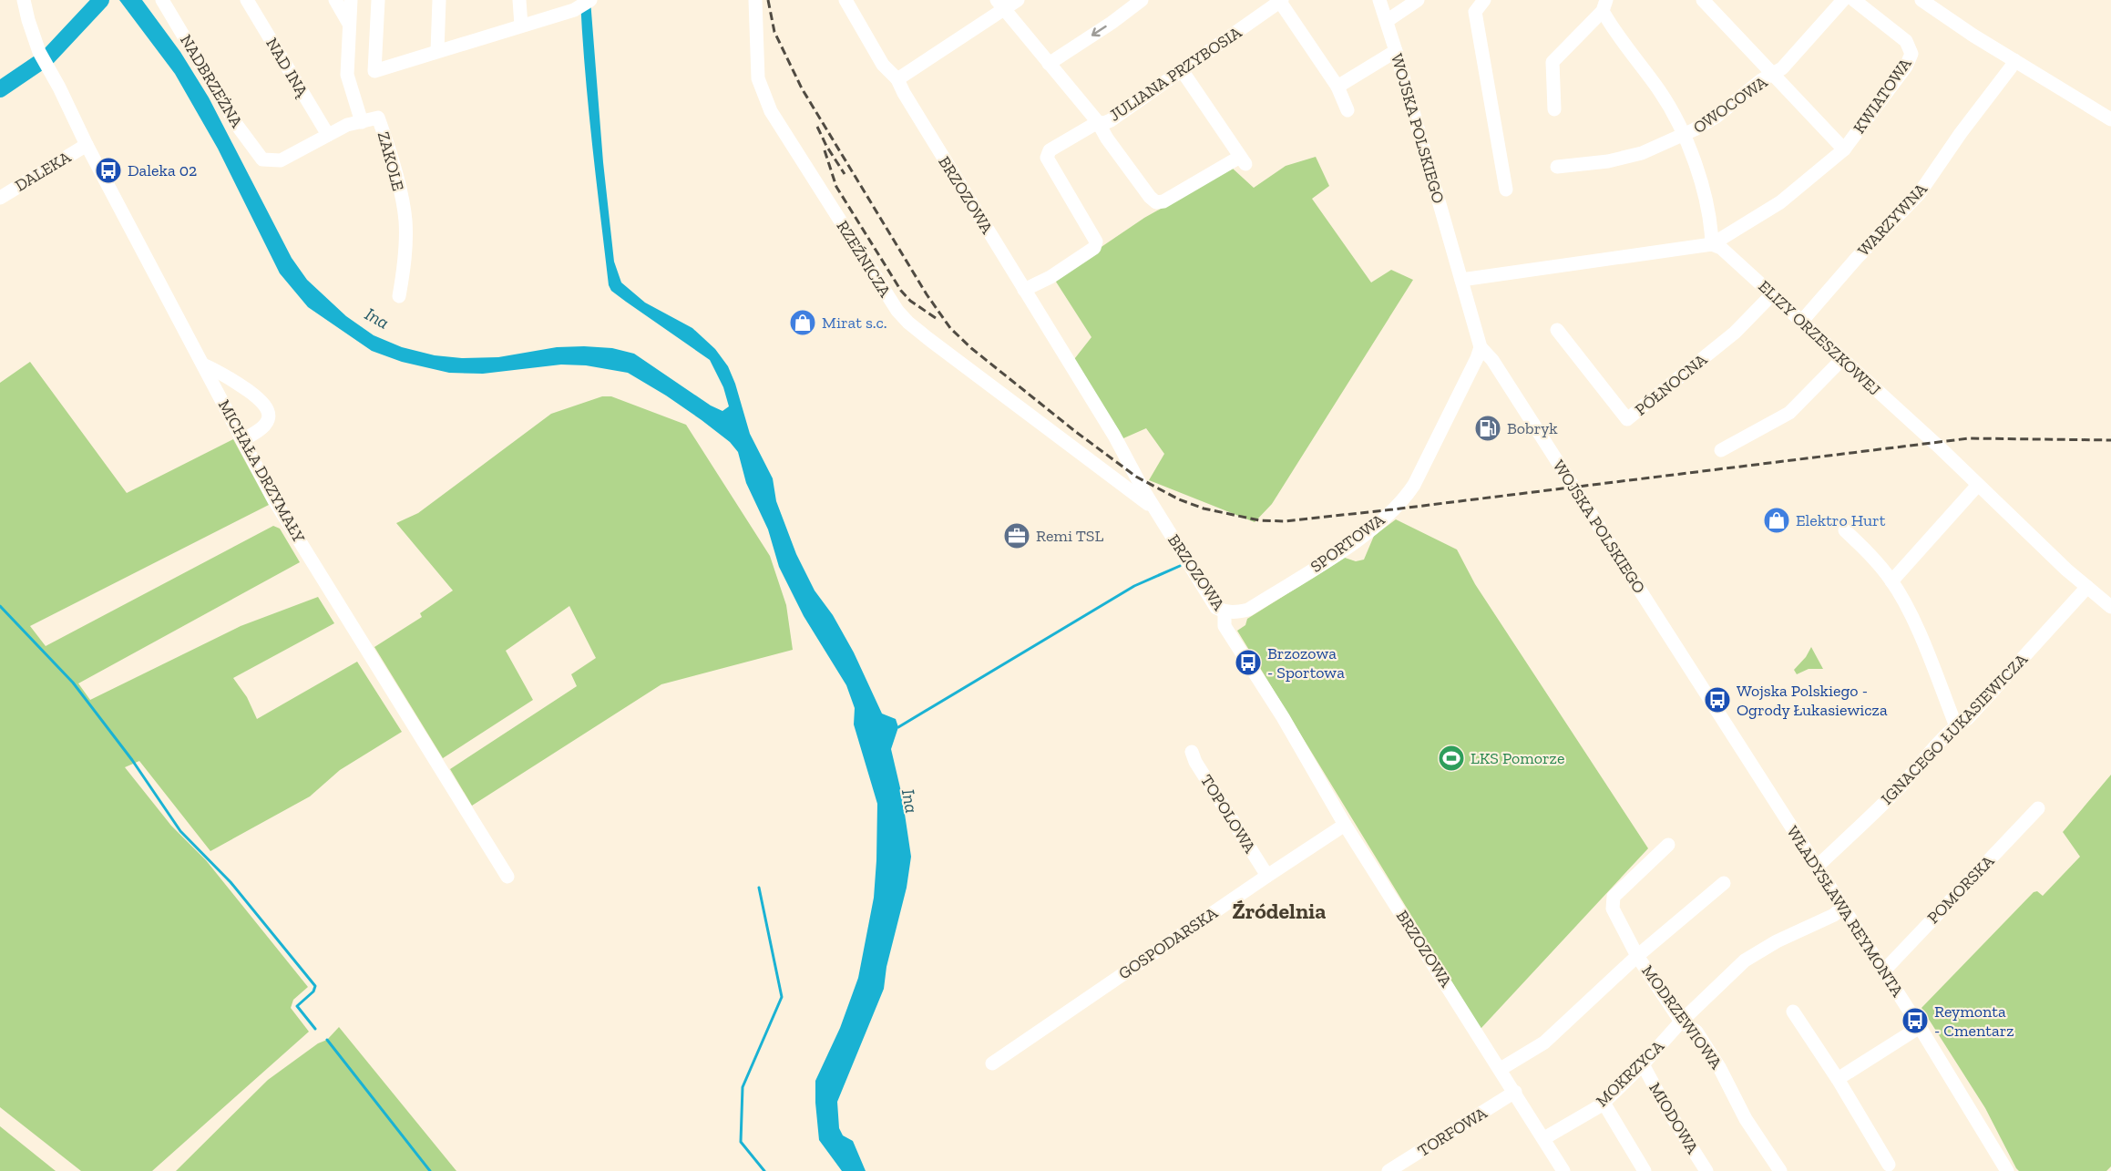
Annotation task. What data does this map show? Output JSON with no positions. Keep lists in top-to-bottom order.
{
  "streets": {
    "street": [
      "NAD INĄ",
      "JULIANA PRZYBOSIA",
      "NADBRZEŻNA",
      "KWIATOWA",
      "OWOCOWA",
      "WOJSKA POLSKIEGO",
      "ZAKOLE",
      "DALEKA",
      "BRZOZOWA",
      "WARZYWNA",
      "RZEŹNICZA",
      "ELIZY ORZESZKOWEJ",
      "PÓŁNOCNA",
      "MICHAŁA DRZYMAŁY",
      "SPORTOWA",
      "IGNACEGO ŁUKASIEWICZA",
      "TOPOLOWA",
      "POMORSKA",
      "WŁADYSŁAWA REYMONTA",
      "GOSPODARSKA",
      "MODRZEWIOWA",
      "MOKRZYCA",
      "MIODOWA",
      "TORFOWA"
    ]
  },
  "crossings": [
    ["NAD INĄ", "ZAKOLE"],
    ["JULIANA PRZYBOSIA", "BRZOZOWA"],
    ["NADBRZEŻNA", "ZAKOLE"],
    ["KWIATOWA", "OWOCOWA"],
    ["KWIATOWA", "ELIZY ORZESZKOWEJ"],
    ["WOJSKA POLSKIEGO", "SPORTOWA"],
    ["WOJSKA POLSKIEGO", "WŁADYSŁAWA REYMONTA"],
    ["DALEKA", "MICHAŁA DRZYMAŁY"],
    ["BRZOZOWA", "RZEŹNICZA"],
    ["BRZOZOWA", "SPORTOWA"],
    ["BRZOZOWA", "GOSPODARSKA"],
    ["BRZOZOWA", "MOKRZYCA"],
    ["BRZOZOWA", "TORFOWA"],
    ["WARZYWNA", "ELIZY ORZESZKOWEJ"],
    ["ELIZY ORZESZKOWEJ", "PÓŁNOCNA"],
    ["ELIZY ORZESZKOWEJ", "IGNACEGO ŁUKASIEWICZA"],
    ["IGNACEGO ŁUKASIEWICZA", "WŁADYSŁAWA REYMONTA"],
    ["TOPOLOWA", "GOSPODARSKA"],
    ["POMORSKA", "WŁADYSŁAWA REYMONTA"],
    ["WŁADYSŁAWA REYMONTA", "MOKRZYCA"],
    ["MODRZEWIOWA", "MOKRZYCA"],
    ["MOKRZYCA", "MIODOWA"]
  ],
  "districts": ["Źródelnia"],
  "water": ["Ina"],
  "places": {
    "bus stop": [
      "Daleka 02",
      "Brzozowa - Sportowa",
      "Wojska Polskiego - Ogrody Łukasiewicza",
      "Reymonta - Cmentarz"
    ],
    "shop": ["Mirat s.c.", "Elektro Hurt"],
    "fuel station": ["Bobryk"],
    "office": ["Remi TSL"],
    "sports": ["LKS Pomorze"]
  }
}
